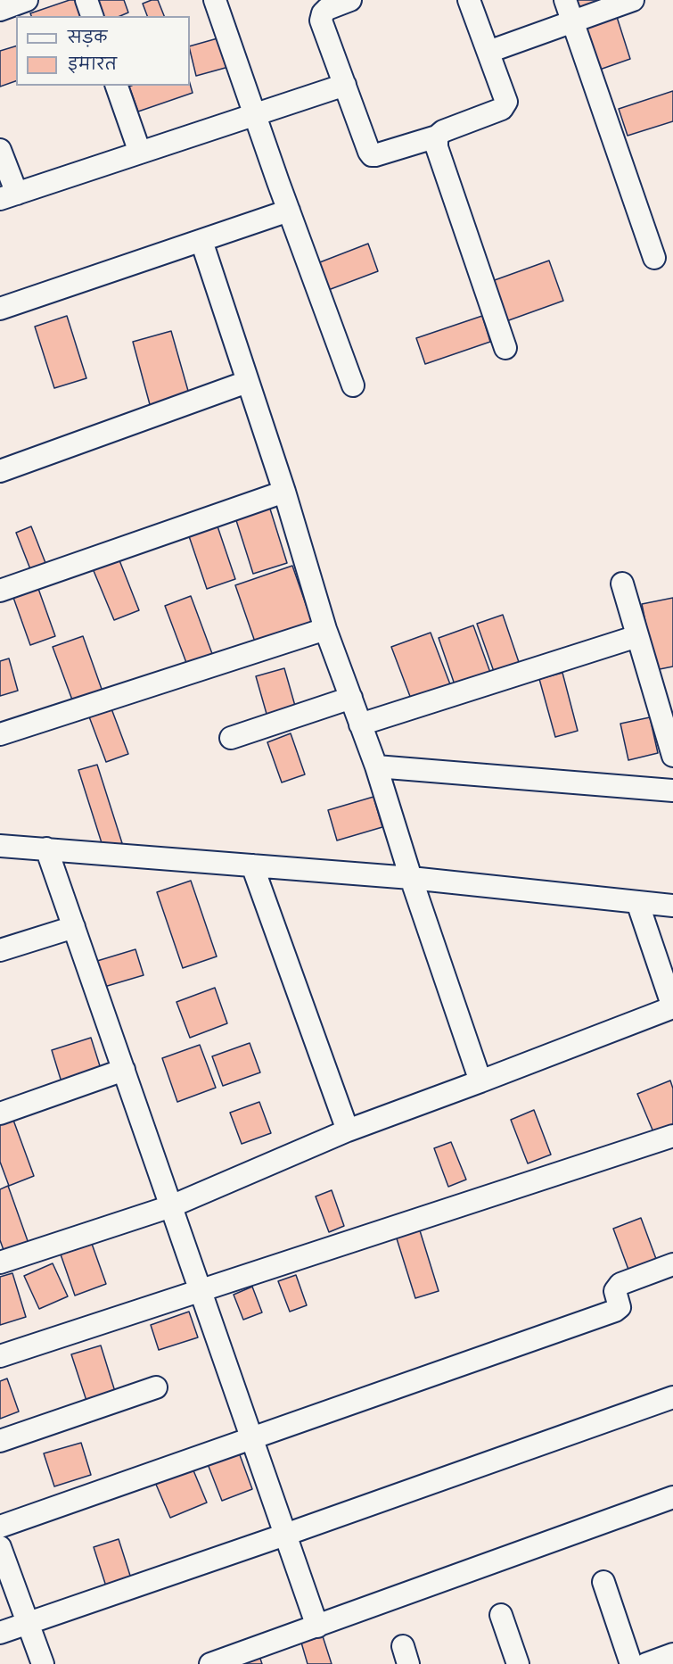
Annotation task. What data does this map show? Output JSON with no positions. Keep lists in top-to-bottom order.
{
  "legend": ["सड़क", "इमारत"]
}
